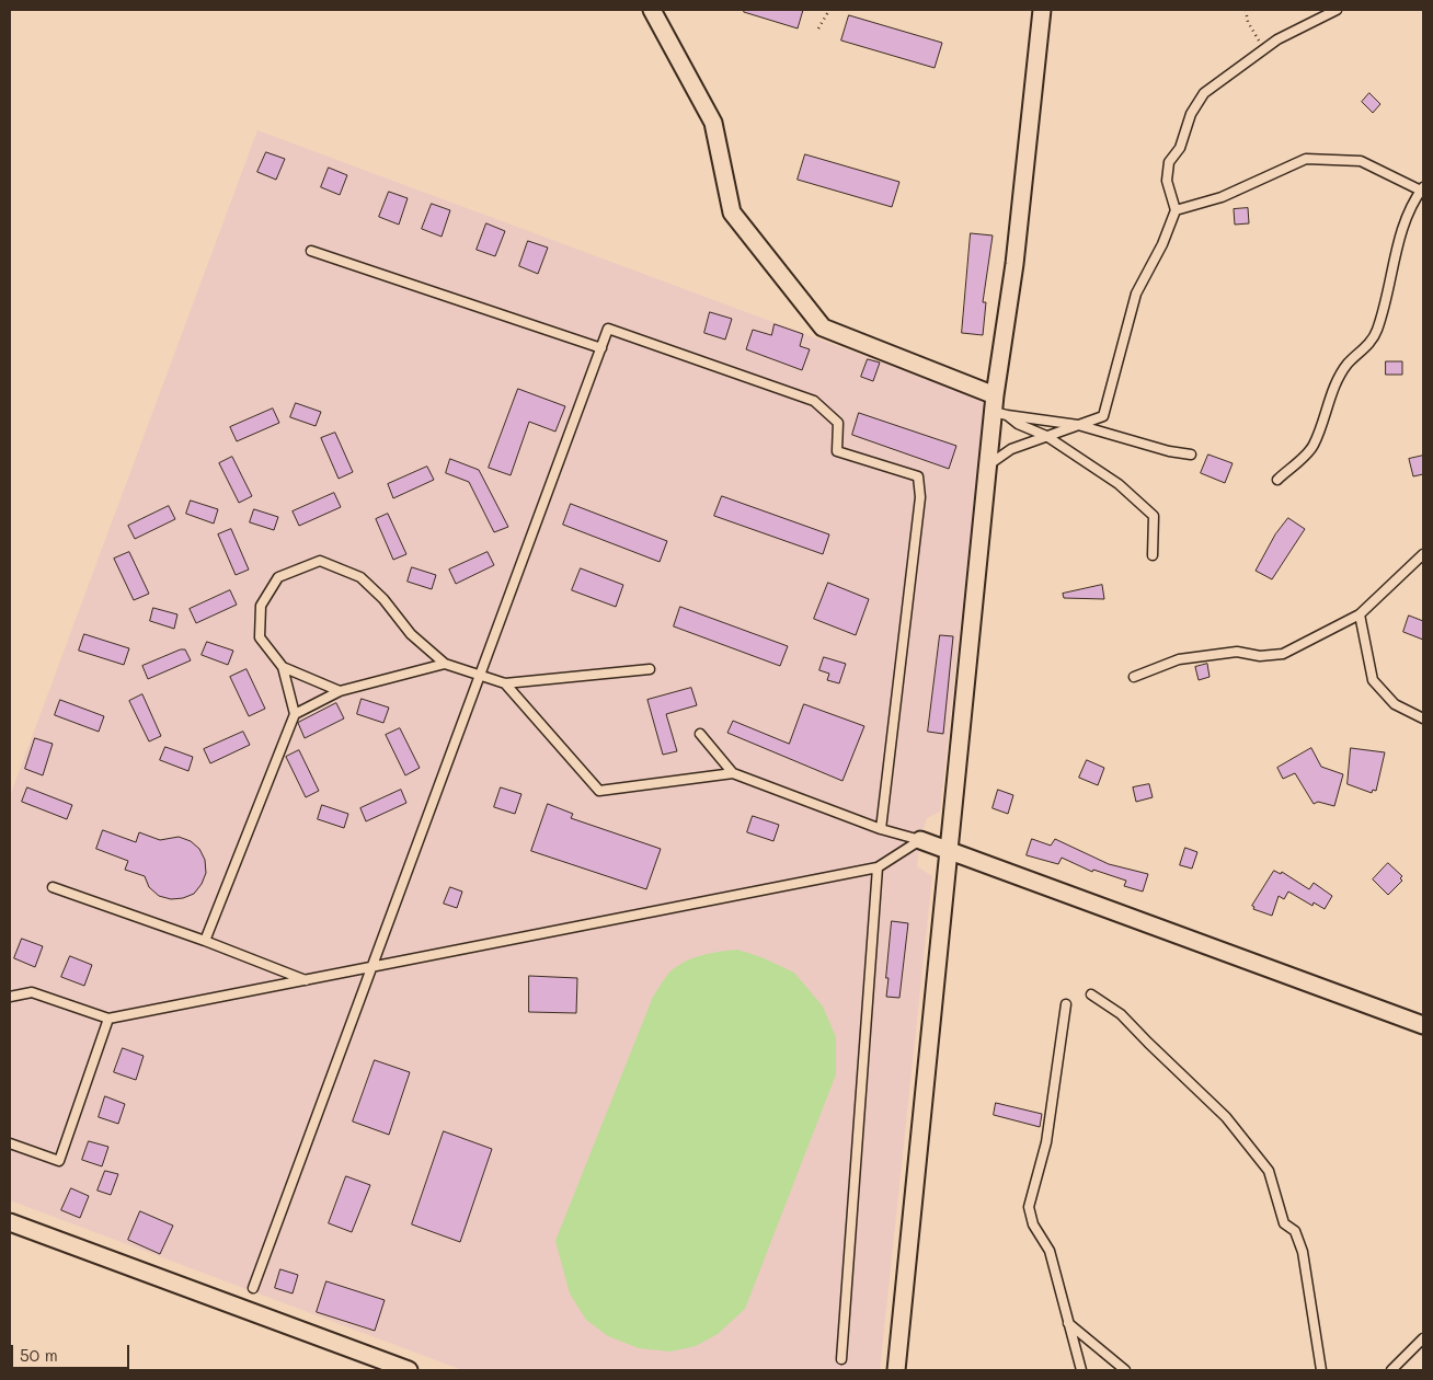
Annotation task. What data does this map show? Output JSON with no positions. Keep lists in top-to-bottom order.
{
  "scale_bar": "50 m"
}
